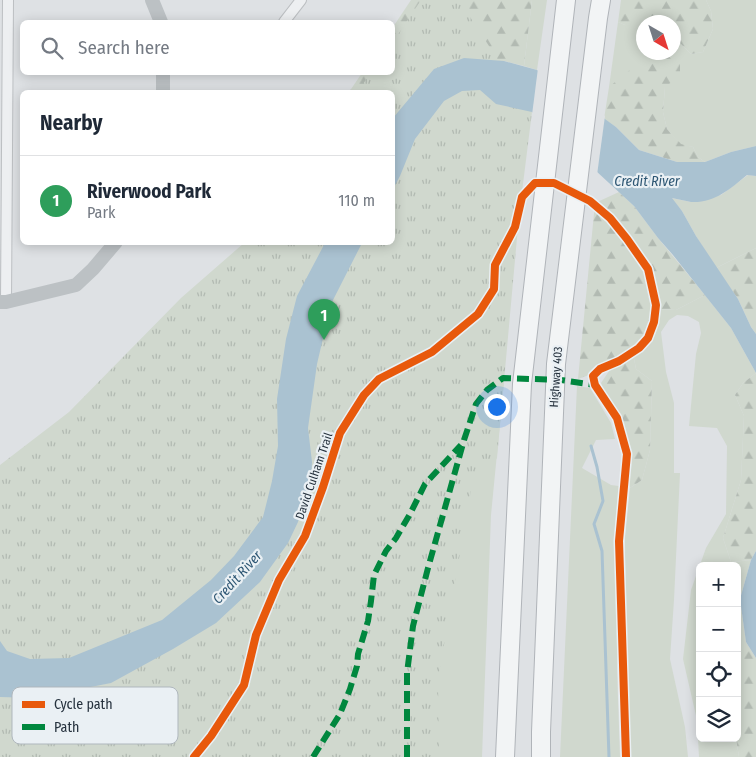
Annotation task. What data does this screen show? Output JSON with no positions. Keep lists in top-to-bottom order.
{
  "streets": {
    "highway": ["Highway 403"],
    "cycle path": ["David Culham Trail"]
  },
  "water": ["Credit River"],
  "legend": ["Cycle path", "Path"],
  "north": "bottom right",
  "page": {
    "search": "Search here",
    "heading": "Nearby",
    "list": [
      {
        "mark": "1",
        "name": "Riverwood Park",
        "note": "Park",
        "value": "110 m"
      }
    ],
    "pins": "1",
    "map_buttons": ["+", "−"]
  }
}
